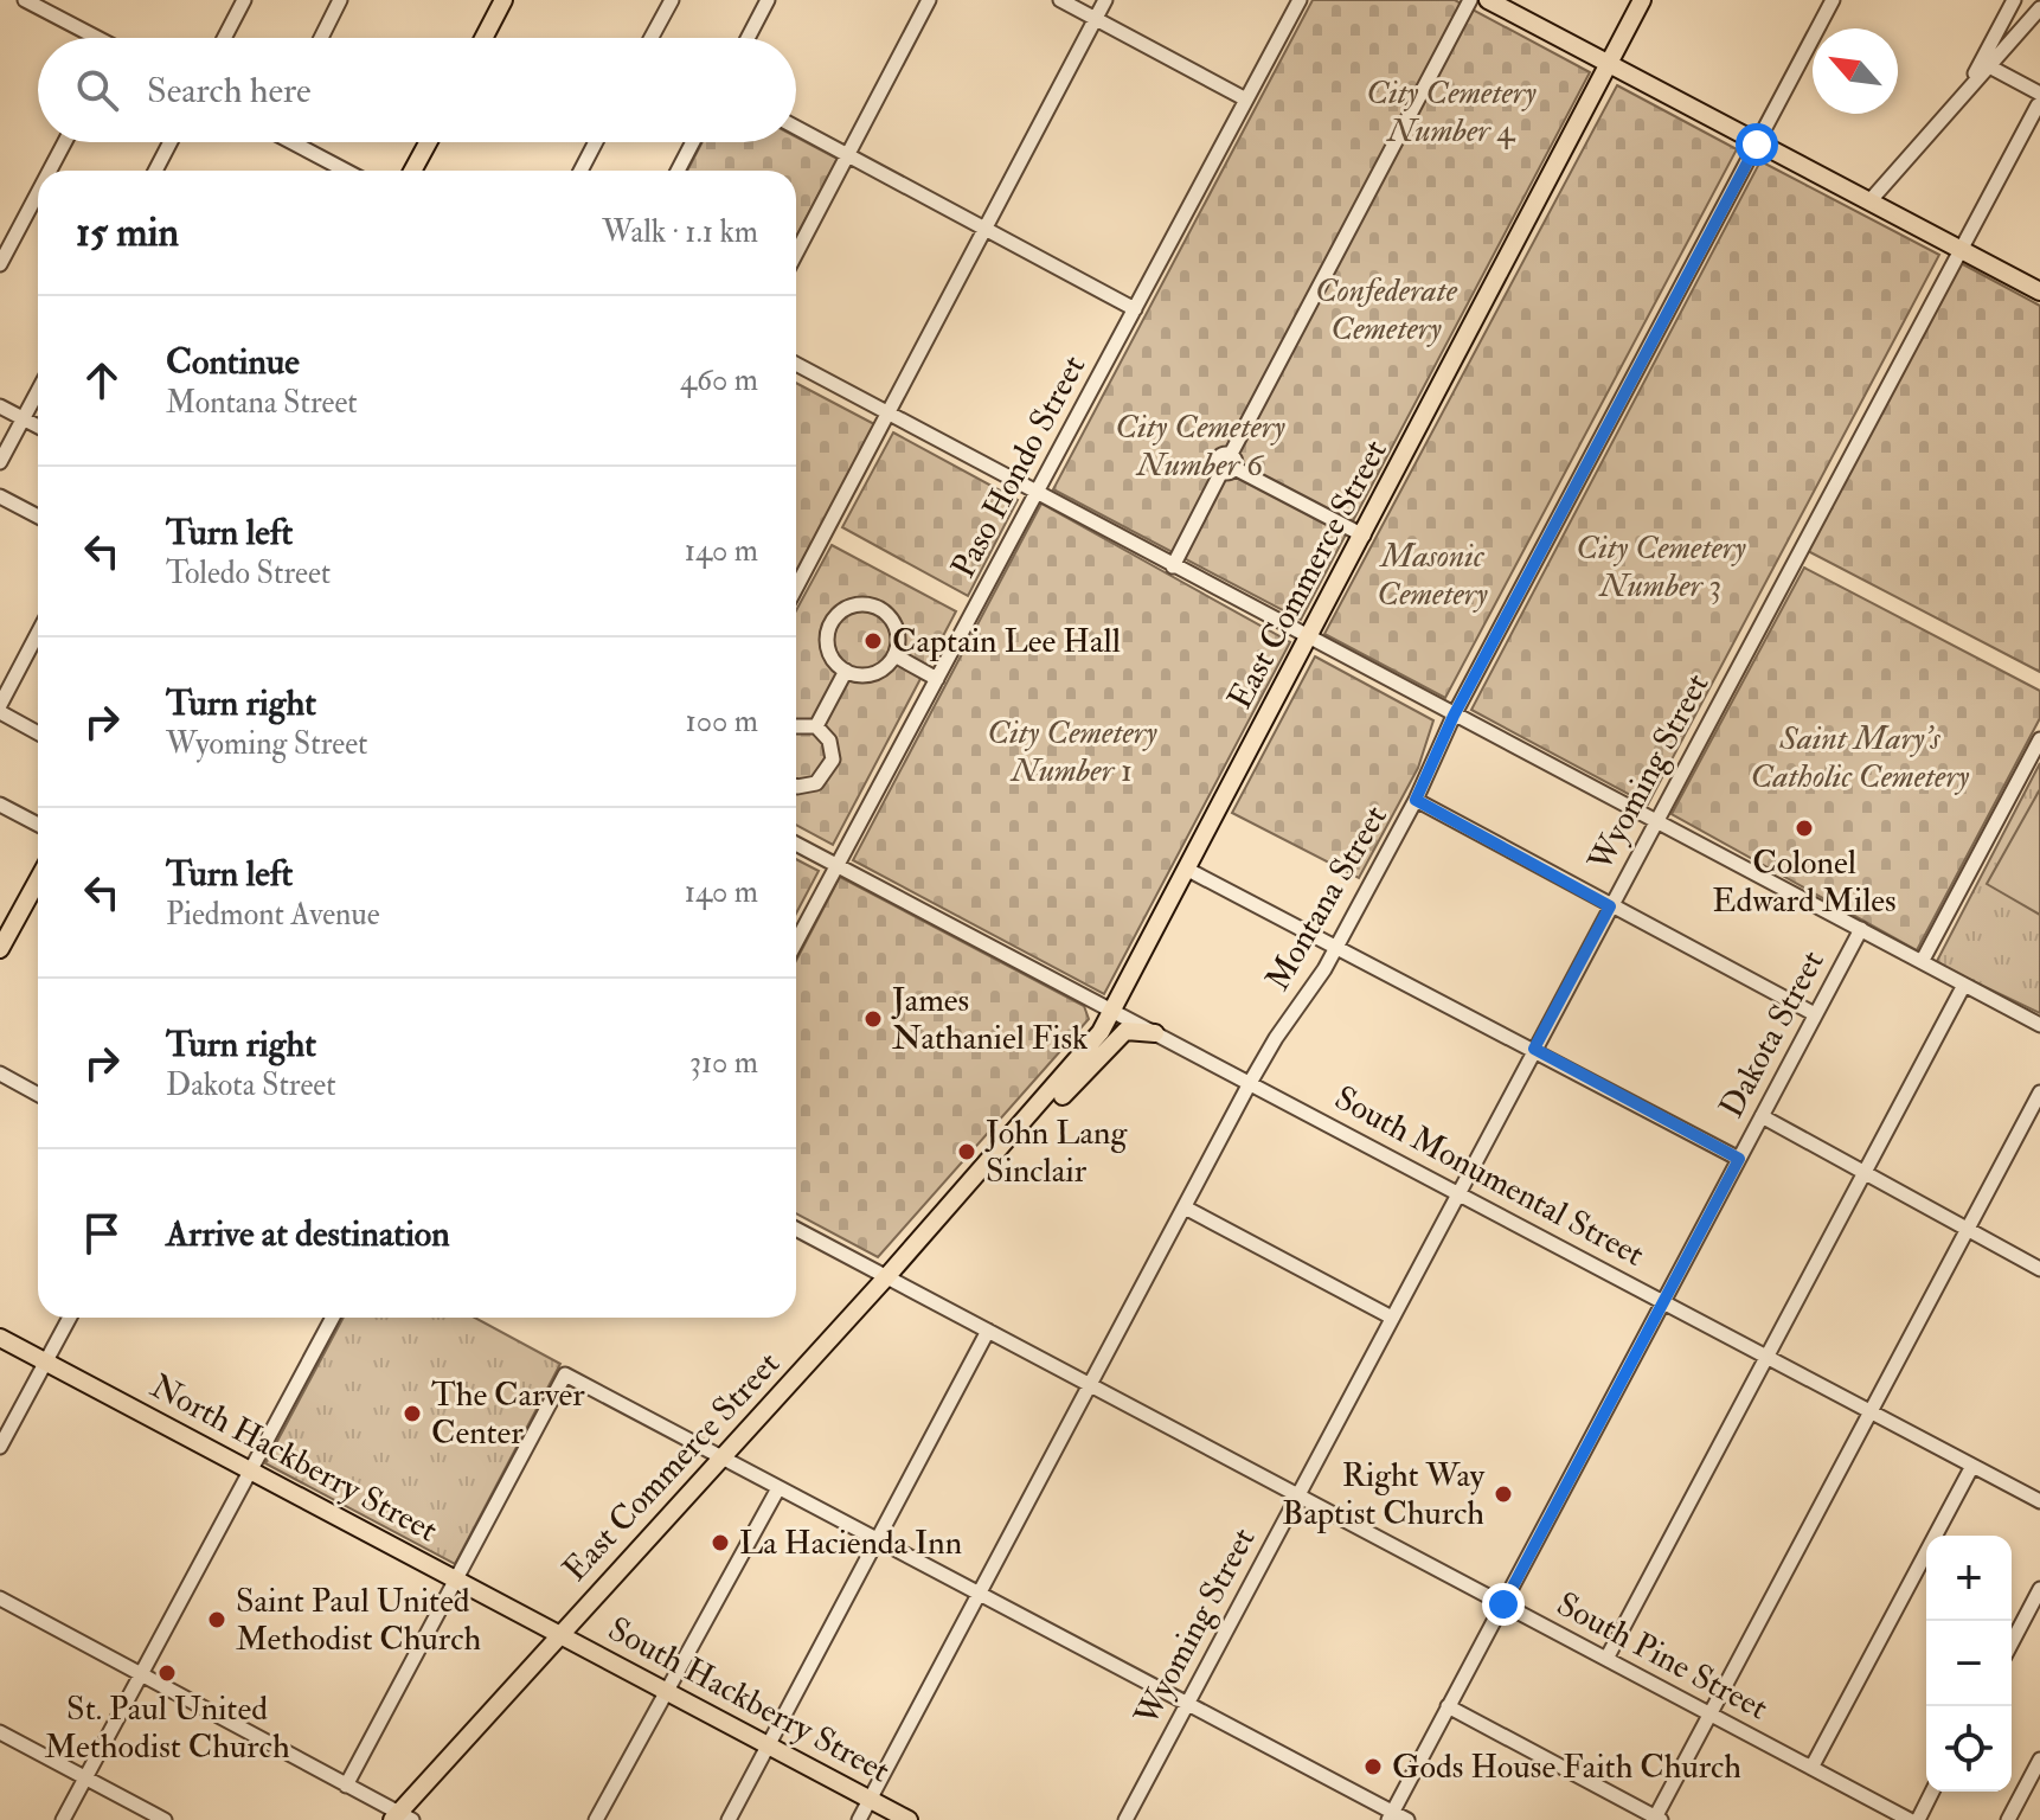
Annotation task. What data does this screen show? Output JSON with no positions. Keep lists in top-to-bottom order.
{
  "streets": {
    "main road": ["East Commerce Street", "North Hackberry Street", "South Hackberry Street"],
    "street": [
      "Paso Hondo Street",
      "Wyoming Street",
      "Montana Street",
      "Dakota Street",
      "South Monumental Street",
      "South Pine Street"
    ]
  },
  "crossings": [
    ["Paso Hondo Street", "South Monumental Street"],
    ["East Commerce Street", "South Monumental Street"],
    ["East Commerce Street", "North Hackberry Street"],
    ["East Commerce Street", "South Pine Street"],
    ["East Commerce Street", "South Hackberry Street"],
    ["Wyoming Street", "South Monumental Street"],
    ["Wyoming Street", "South Pine Street"],
    ["Montana Street", "South Monumental Street"],
    ["Montana Street", "South Pine Street"],
    ["Montana Street", "South Hackberry Street"],
    ["Dakota Street", "South Monumental Street"],
    ["Dakota Street", "South Pine Street"],
    ["North Hackberry Street", "South Hackberry Street"]
  ],
  "parks": [
    "City Cemetery Number 4",
    "Confederate Cemetery",
    "City Cemetery Number 6",
    "City Cemetery Number 3",
    "Masonic Cemetery",
    "City Cemetery Number 1",
    "Saint Mary's Catholic Cemetery"
  ],
  "places": [
    "Captain Lee Hall",
    "Colonel Edward Miles",
    "James Nathaniel Fisk",
    "John Lang Sinclair",
    "The Carver Center",
    "Right Way Baptist Church",
    "La Hacienda Inn",
    "Saint Paul United Methodist Church",
    "St. Paul United Methodist Church",
    "Gods House Faith Church"
  ],
  "north": "top left",
  "page": {
    "search": "Search here",
    "heading": ["15 min", "Walk · 1.1 km"],
    "list": [
      ["Continue", "Montana Street", "460 m"],
      ["Turn left", "Toledo Street", "140 m"],
      ["Turn right", "Wyoming Street", "100 m"],
      ["Turn left", "Piedmont Avenue", "140 m"],
      ["Turn right", "Dakota Street", "310 m"],
      "Arrive at destination"
    ],
    "map_buttons": ["+", "−"]
  }
}
